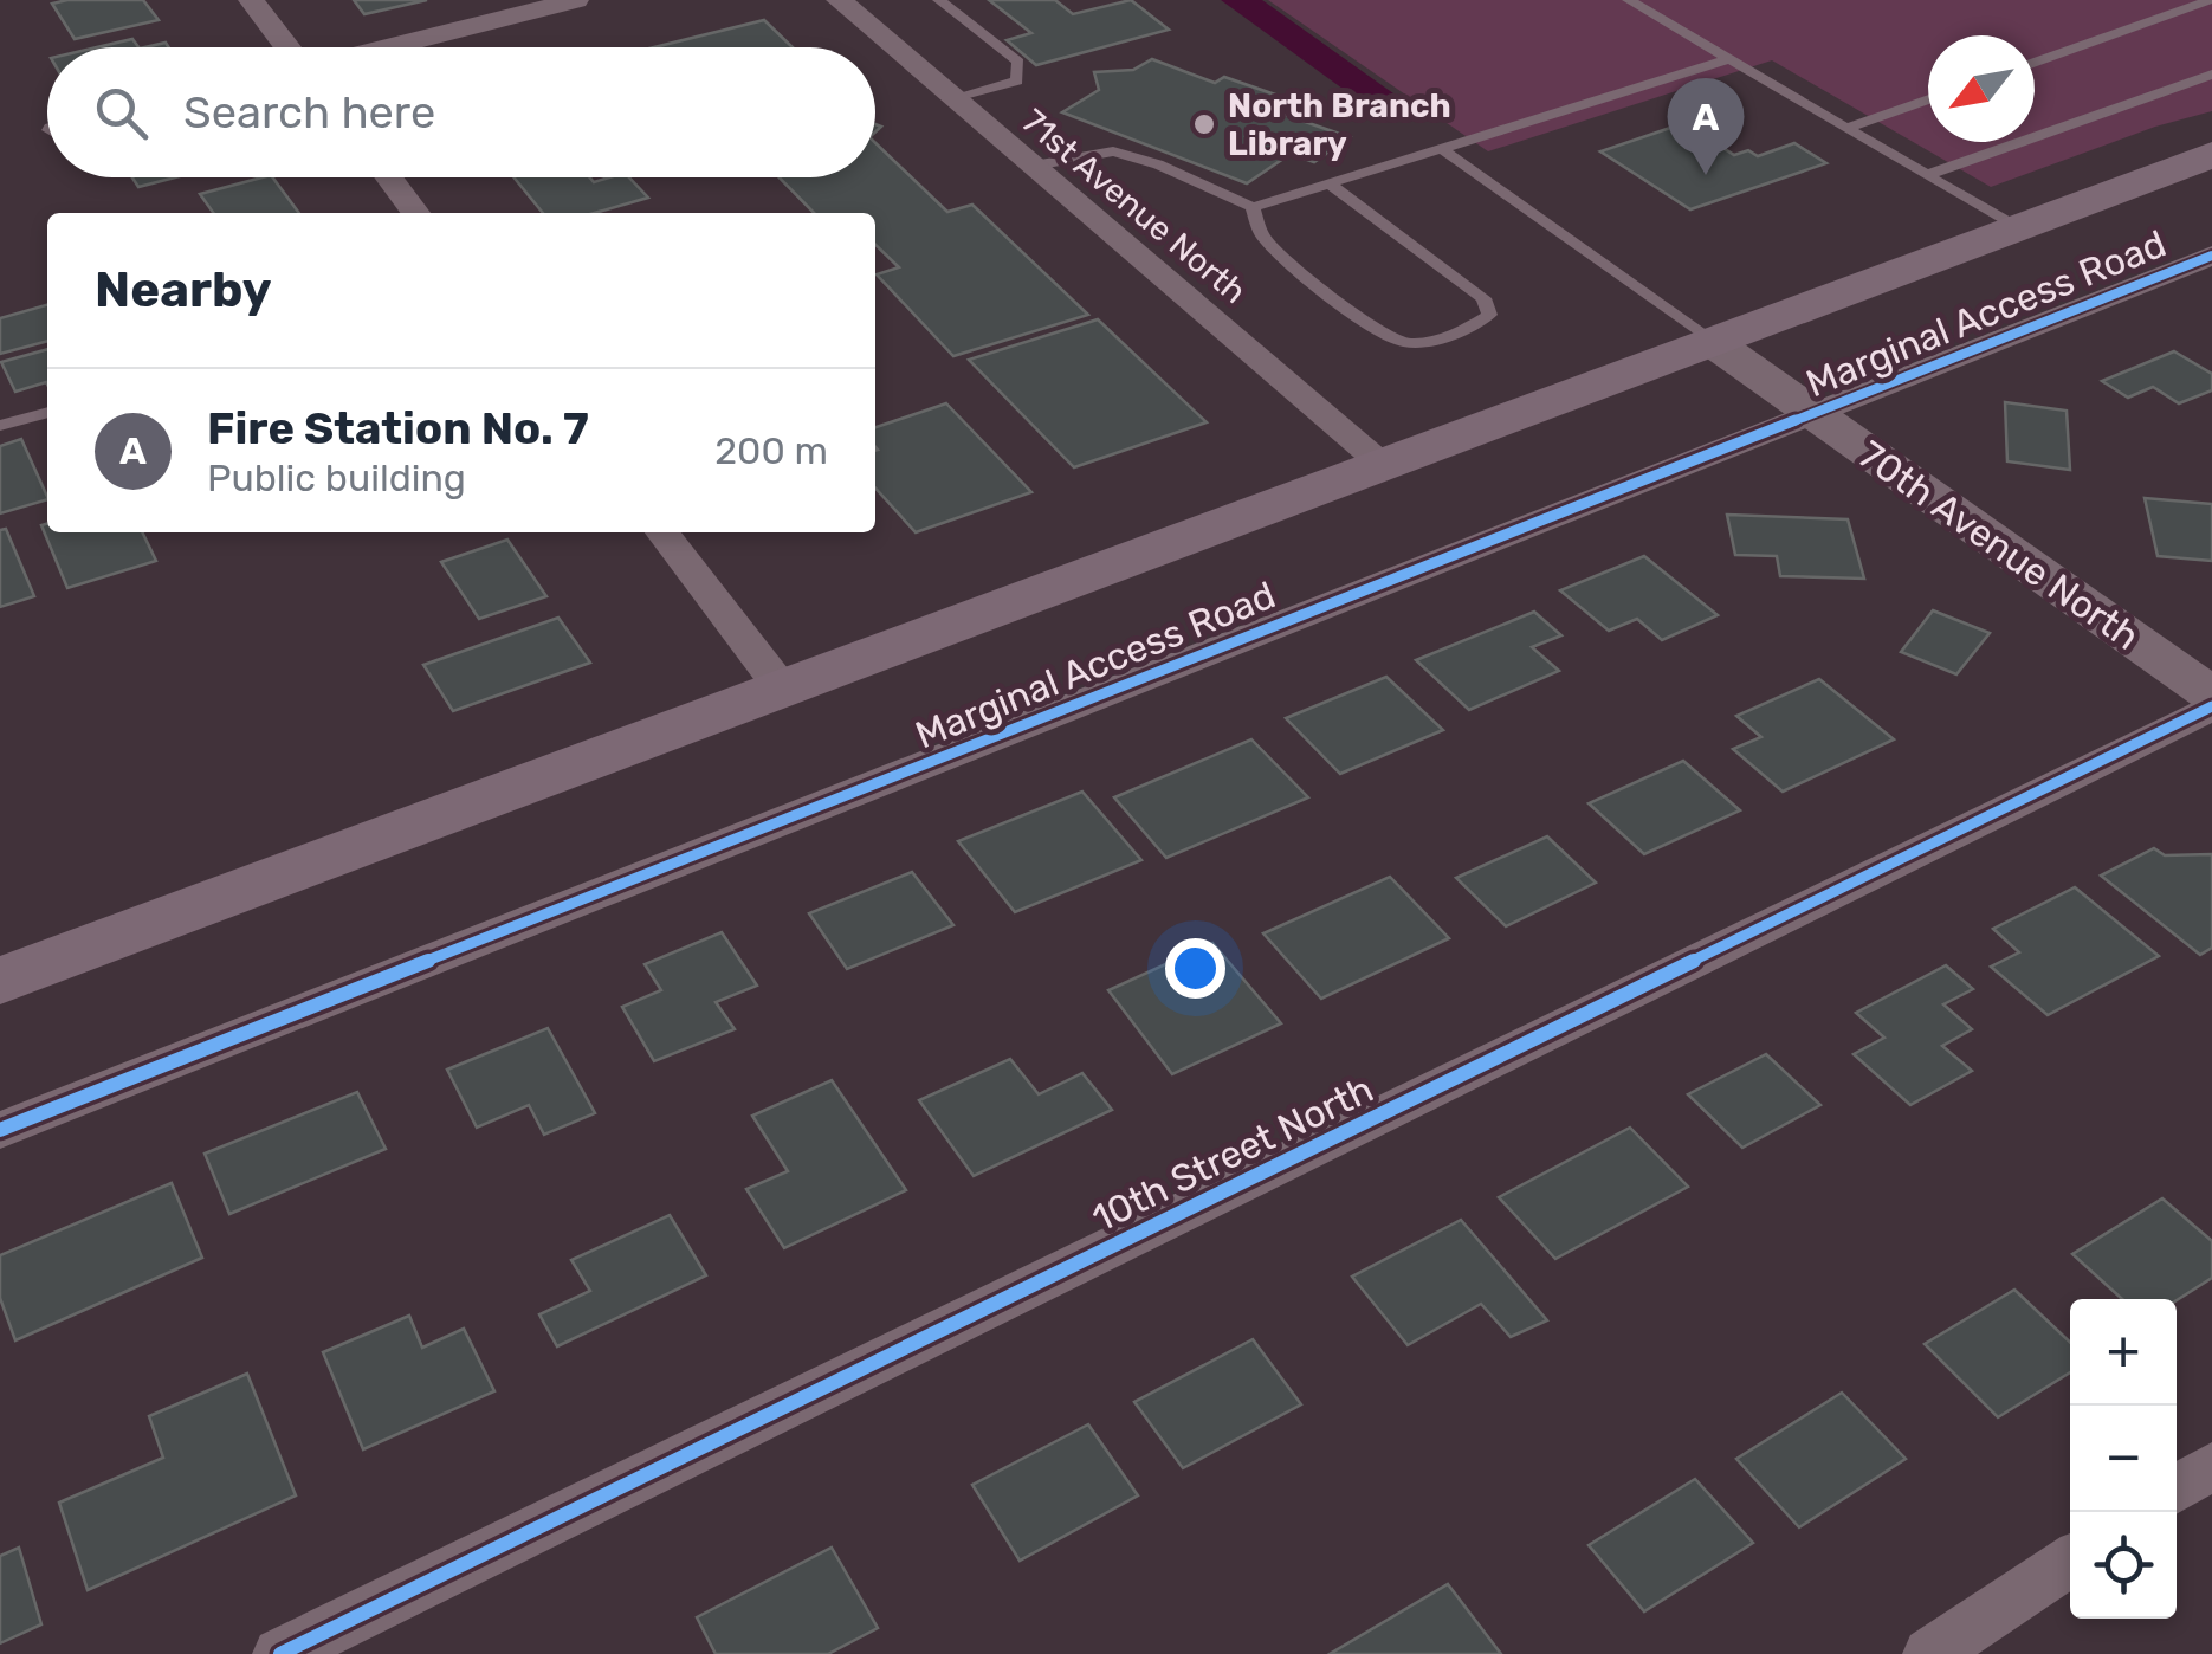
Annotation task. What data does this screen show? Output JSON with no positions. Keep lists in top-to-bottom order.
{
  "streets": {
    "street": [
      "71st Avenue North",
      "Marginal Access Road",
      "70th Avenue North",
      "10th Street North"
    ]
  },
  "crossings": [
    ["Marginal Access Road", "70th Avenue North"]
  ],
  "places": ["North Branch Library"],
  "north": "bottom left",
  "page": {
    "search": "Search here",
    "pins": "A",
    "heading": "Nearby",
    "list": [
      {
        "mark": "A",
        "name": "Fire Station No. 7",
        "note": "Public building",
        "value": "200 m"
      }
    ],
    "map_buttons": ["+", "−"]
  }
}
